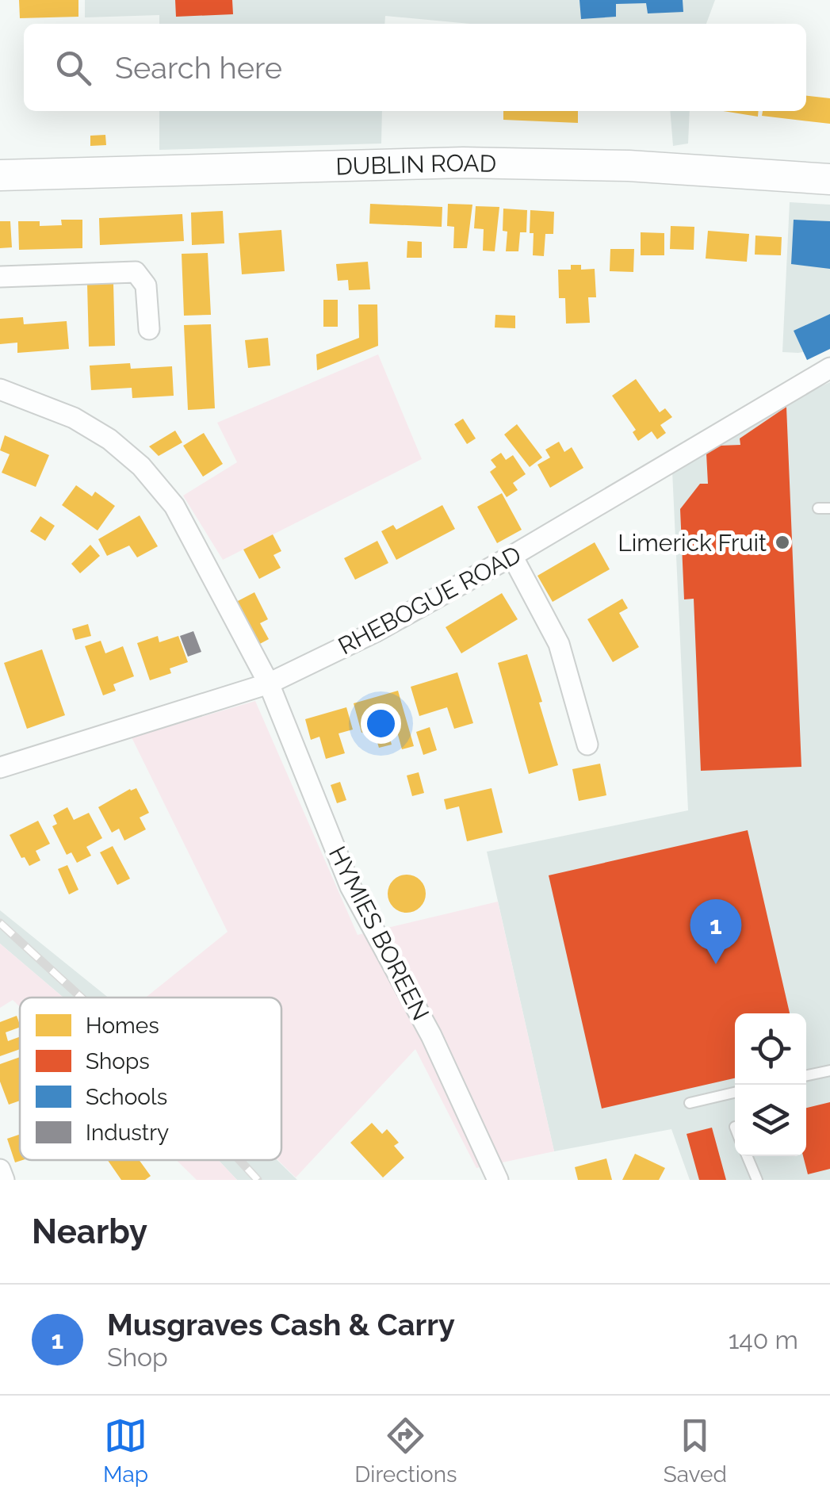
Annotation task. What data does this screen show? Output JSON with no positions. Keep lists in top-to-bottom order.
{
  "streets": {
    "main road": ["DUBLIN ROAD"],
    "street": ["RHEBOGUE ROAD", "HYMIES BOREEN"]
  },
  "crossings": [
    ["RHEBOGUE ROAD", "HYMIES BOREEN"]
  ],
  "places": ["Limerick Fruit"],
  "legend": [
    "Homes",
    "Shops",
    "Schools",
    "Industry"
  ],
  "page": {
    "search": "Search here",
    "pins": "1",
    "heading": "Nearby",
    "list": [
      {
        "mark": "1",
        "name": "Musgraves Cash & Carry",
        "note": "Shop",
        "value": "140 m"
      }
    ],
    "nav": ["Map", "Directions", "Saved"]
  }
}
